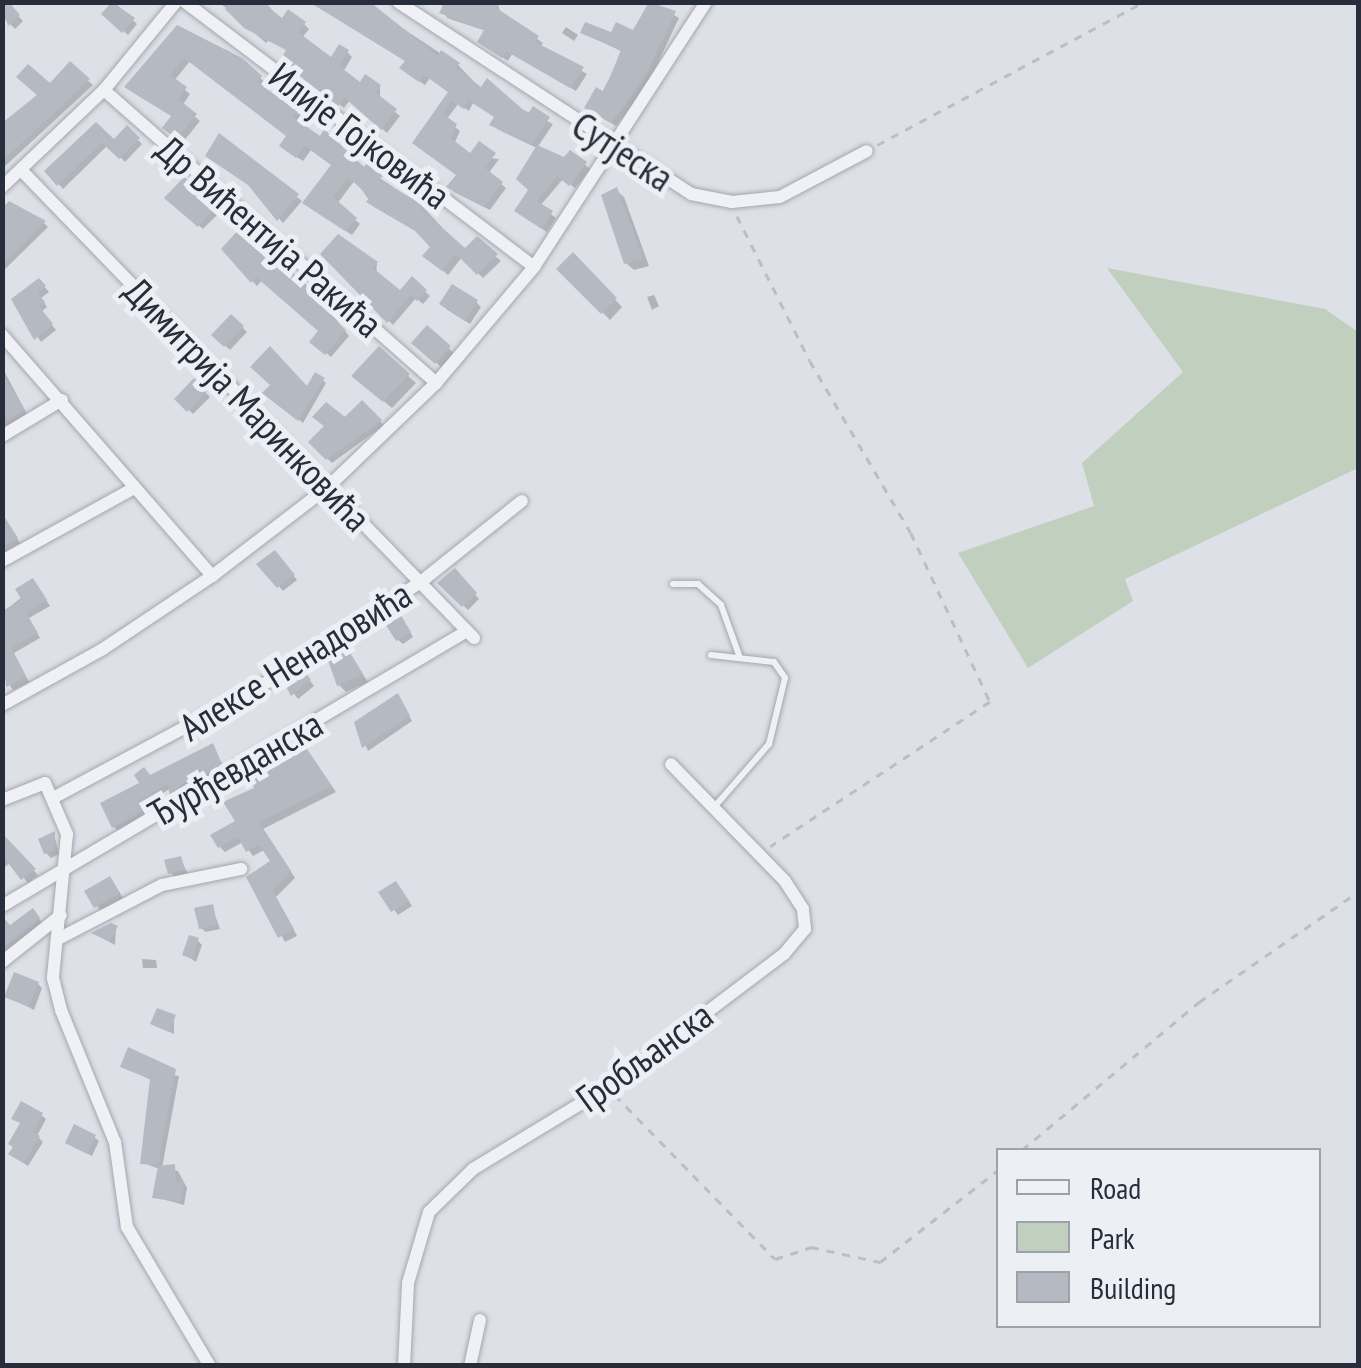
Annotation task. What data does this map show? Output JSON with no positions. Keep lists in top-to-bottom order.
{
  "streets": {
    "street": [
      "Илије Гојковића",
      "Сутјеска",
      "Др Вићентија Ракића",
      "Димитрија Маринковића",
      "Алексе Ненадовића",
      "Ђурђевданска",
      "Гробљанска"
    ]
  },
  "crossings": [
    ["Димитрија Маринковића", "Алексе Ненадовића"],
    ["Димитрија Маринковића", "Ђурђевданска"]
  ],
  "legend": ["Road", "Park", "Building"]
}
